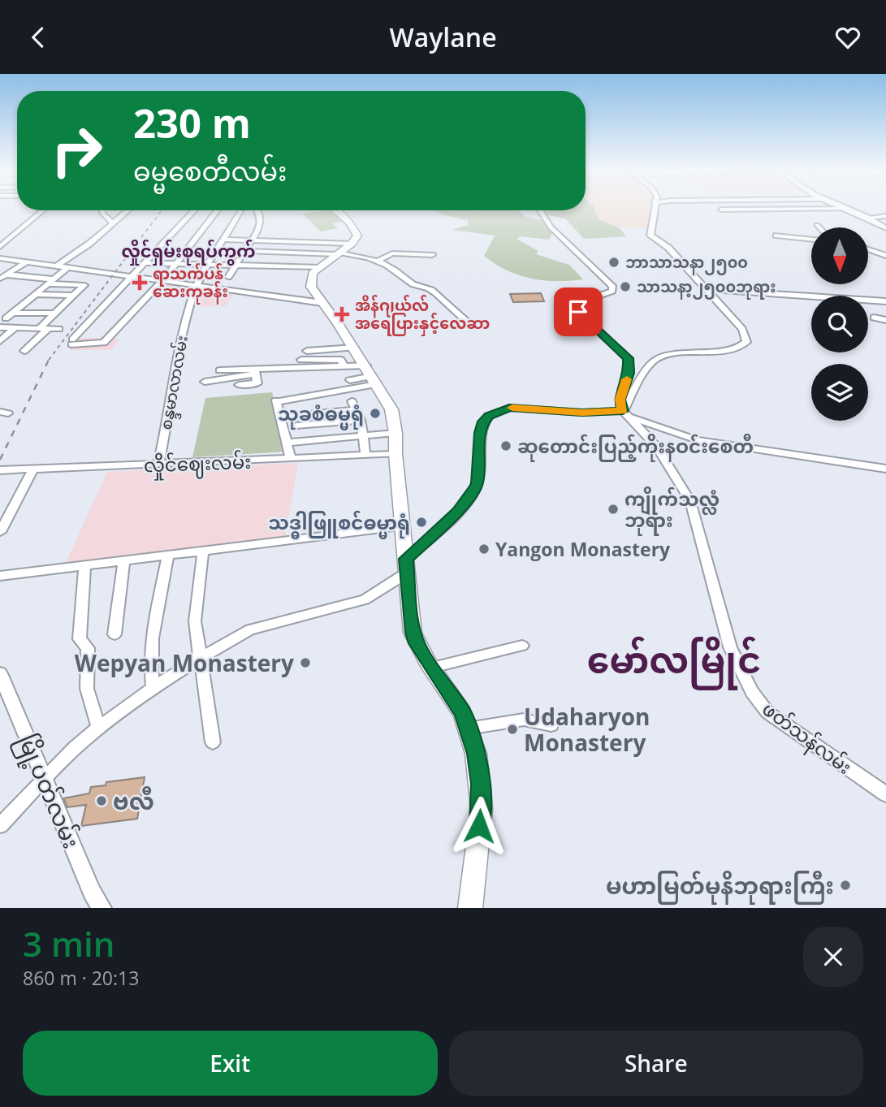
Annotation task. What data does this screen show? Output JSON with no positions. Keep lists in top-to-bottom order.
{
  "streets": {
    "main road": ["မြို့ပတ်လမ်း"],
    "street": ["စန္ဒမာလာလမ်း", "လှိုင်ဈေးလမ်း", "ဖတ်သန်လမ်း"]
  },
  "crossings": [
    ["စန္ဒမာလာလမ်း", "လှိုင်ဈေးလမ်း"]
  ],
  "districts": ["လှိုင်ရှမ်းစုရပ်ကွက်", "မော်လမြိုင်"],
  "places": {
    "other": [
      "ဘာသာသနာ၂၅၀၀",
      "သာသနာ့၂၅၀၀ဘုရား",
      "သုခစံဓမ္မရုံ",
      "ဆုတောင်းပြည့်ကိုးနဝင်းစေတီ",
      "ကျိုက်သလ္လံ ဘုရား",
      "သဒ္ဓါဖြူစင်ဓမ္မာရုံ",
      "Yangon Monastery",
      "Wepyan Monastery",
      "Udaharyon Monastery",
      "ဗလီ",
      "မဟာမြတ်မုနိဘုရားကြီး"
    ],
    "health": ["ရာသက်ပန် ဆေးကုခန်း", "အိန်ဂျယ်လ် အရေပြားနှင့်လေဆာ"]
  },
  "north": "bottom",
  "page": {
    "header": "Waylane",
    "turn": ["230 m", "ဓမ္မစေတီလမ်း"],
    "heading": ["3 min", "860 m · 20:13"],
    "buttons": ["Exit", "Share"]
  }
}
